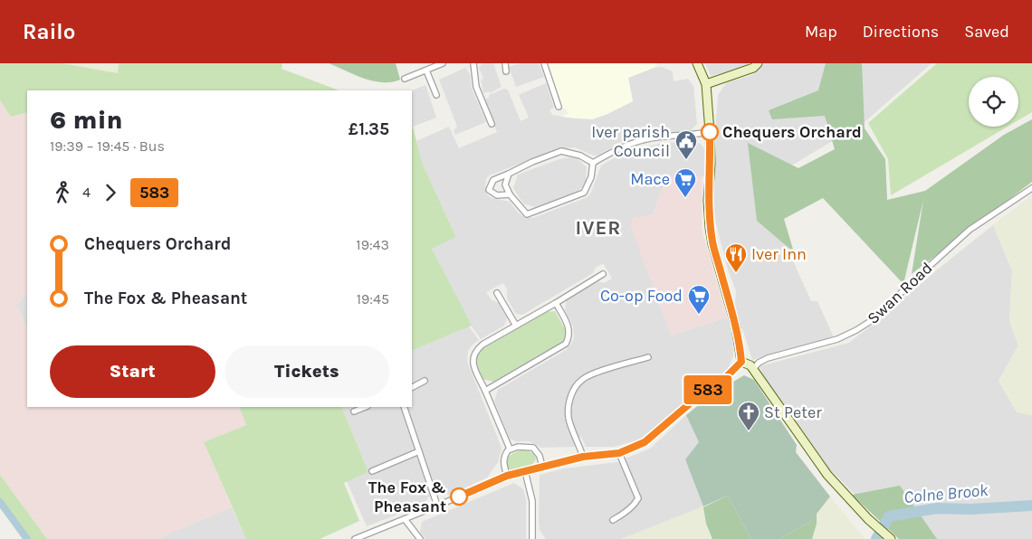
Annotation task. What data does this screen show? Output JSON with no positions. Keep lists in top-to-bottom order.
{
  "streets": {
    "street": ["Swan Road"]
  },
  "districts": ["IVER"],
  "water": ["Colne Brook"],
  "places": {
    "other": ["Chequers Orchard", "The Fox & Pheasant"],
    "public building": ["Iver parish Council"],
    "supermarket": ["Mace", "Co-op Food"],
    "restaurant": ["Iver Inn"],
    "church": ["St Peter"]
  },
  "lines": ["bus line 583"],
  "page": {
    "header": "Railo",
    "nav": ["Map", "Directions", "Saved"],
    "on_map": "583",
    "heading": ["6 min", "19:39 – 19:45 · Bus", "£1.35"],
    "legs": ["4", "583"],
    "list": [
      {
        "name": "Chequers Orchard",
        "value": "19:43"
      },
      {
        "name": "The Fox & Pheasant",
        "value": "19:45"
      }
    ],
    "buttons": ["Start", "Tickets"]
  }
}
